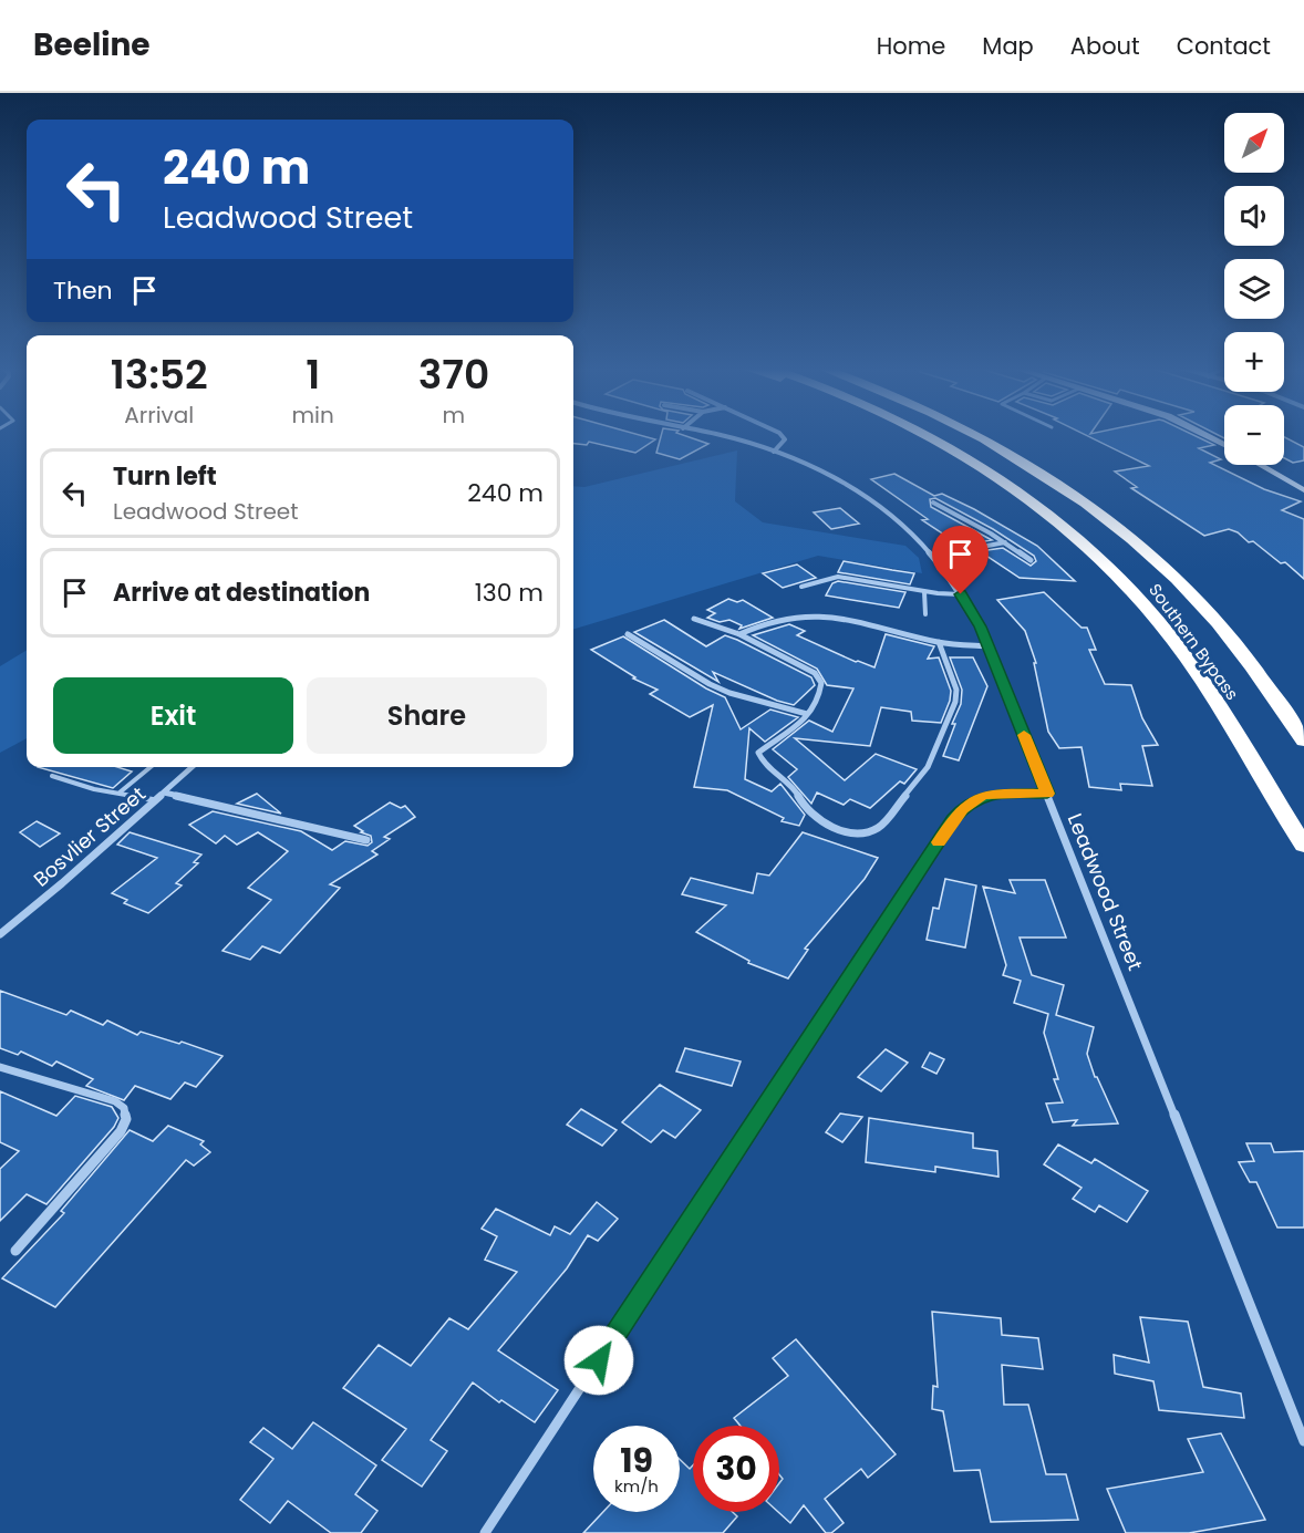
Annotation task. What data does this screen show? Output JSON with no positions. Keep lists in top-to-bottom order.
{
  "streets": {
    "highway": ["Southern Bypass"],
    "street": ["Bosvlier Street", "Leadwood Street"]
  },
  "north": "top right",
  "page": {
    "header": "Beeline",
    "nav": [
      "Home",
      "Map",
      "About",
      "Contact"
    ],
    "map_buttons": ["+", "−"],
    "turn": ["240 m", "Leadwood Street"],
    "then": "Then",
    "eta": [
      "13:52",
      "Arrival",
      "1",
      "min",
      "370",
      "m"
    ],
    "list": [
      {
        "name": "Turn left",
        "note": "Leadwood Street",
        "value": "240 m"
      },
      {
        "name": "Arrive at destination",
        "value": "130 m"
      }
    ],
    "buttons": ["Exit", "Share"],
    "speed": "19 km/h",
    "limit": "30"
  }
}
